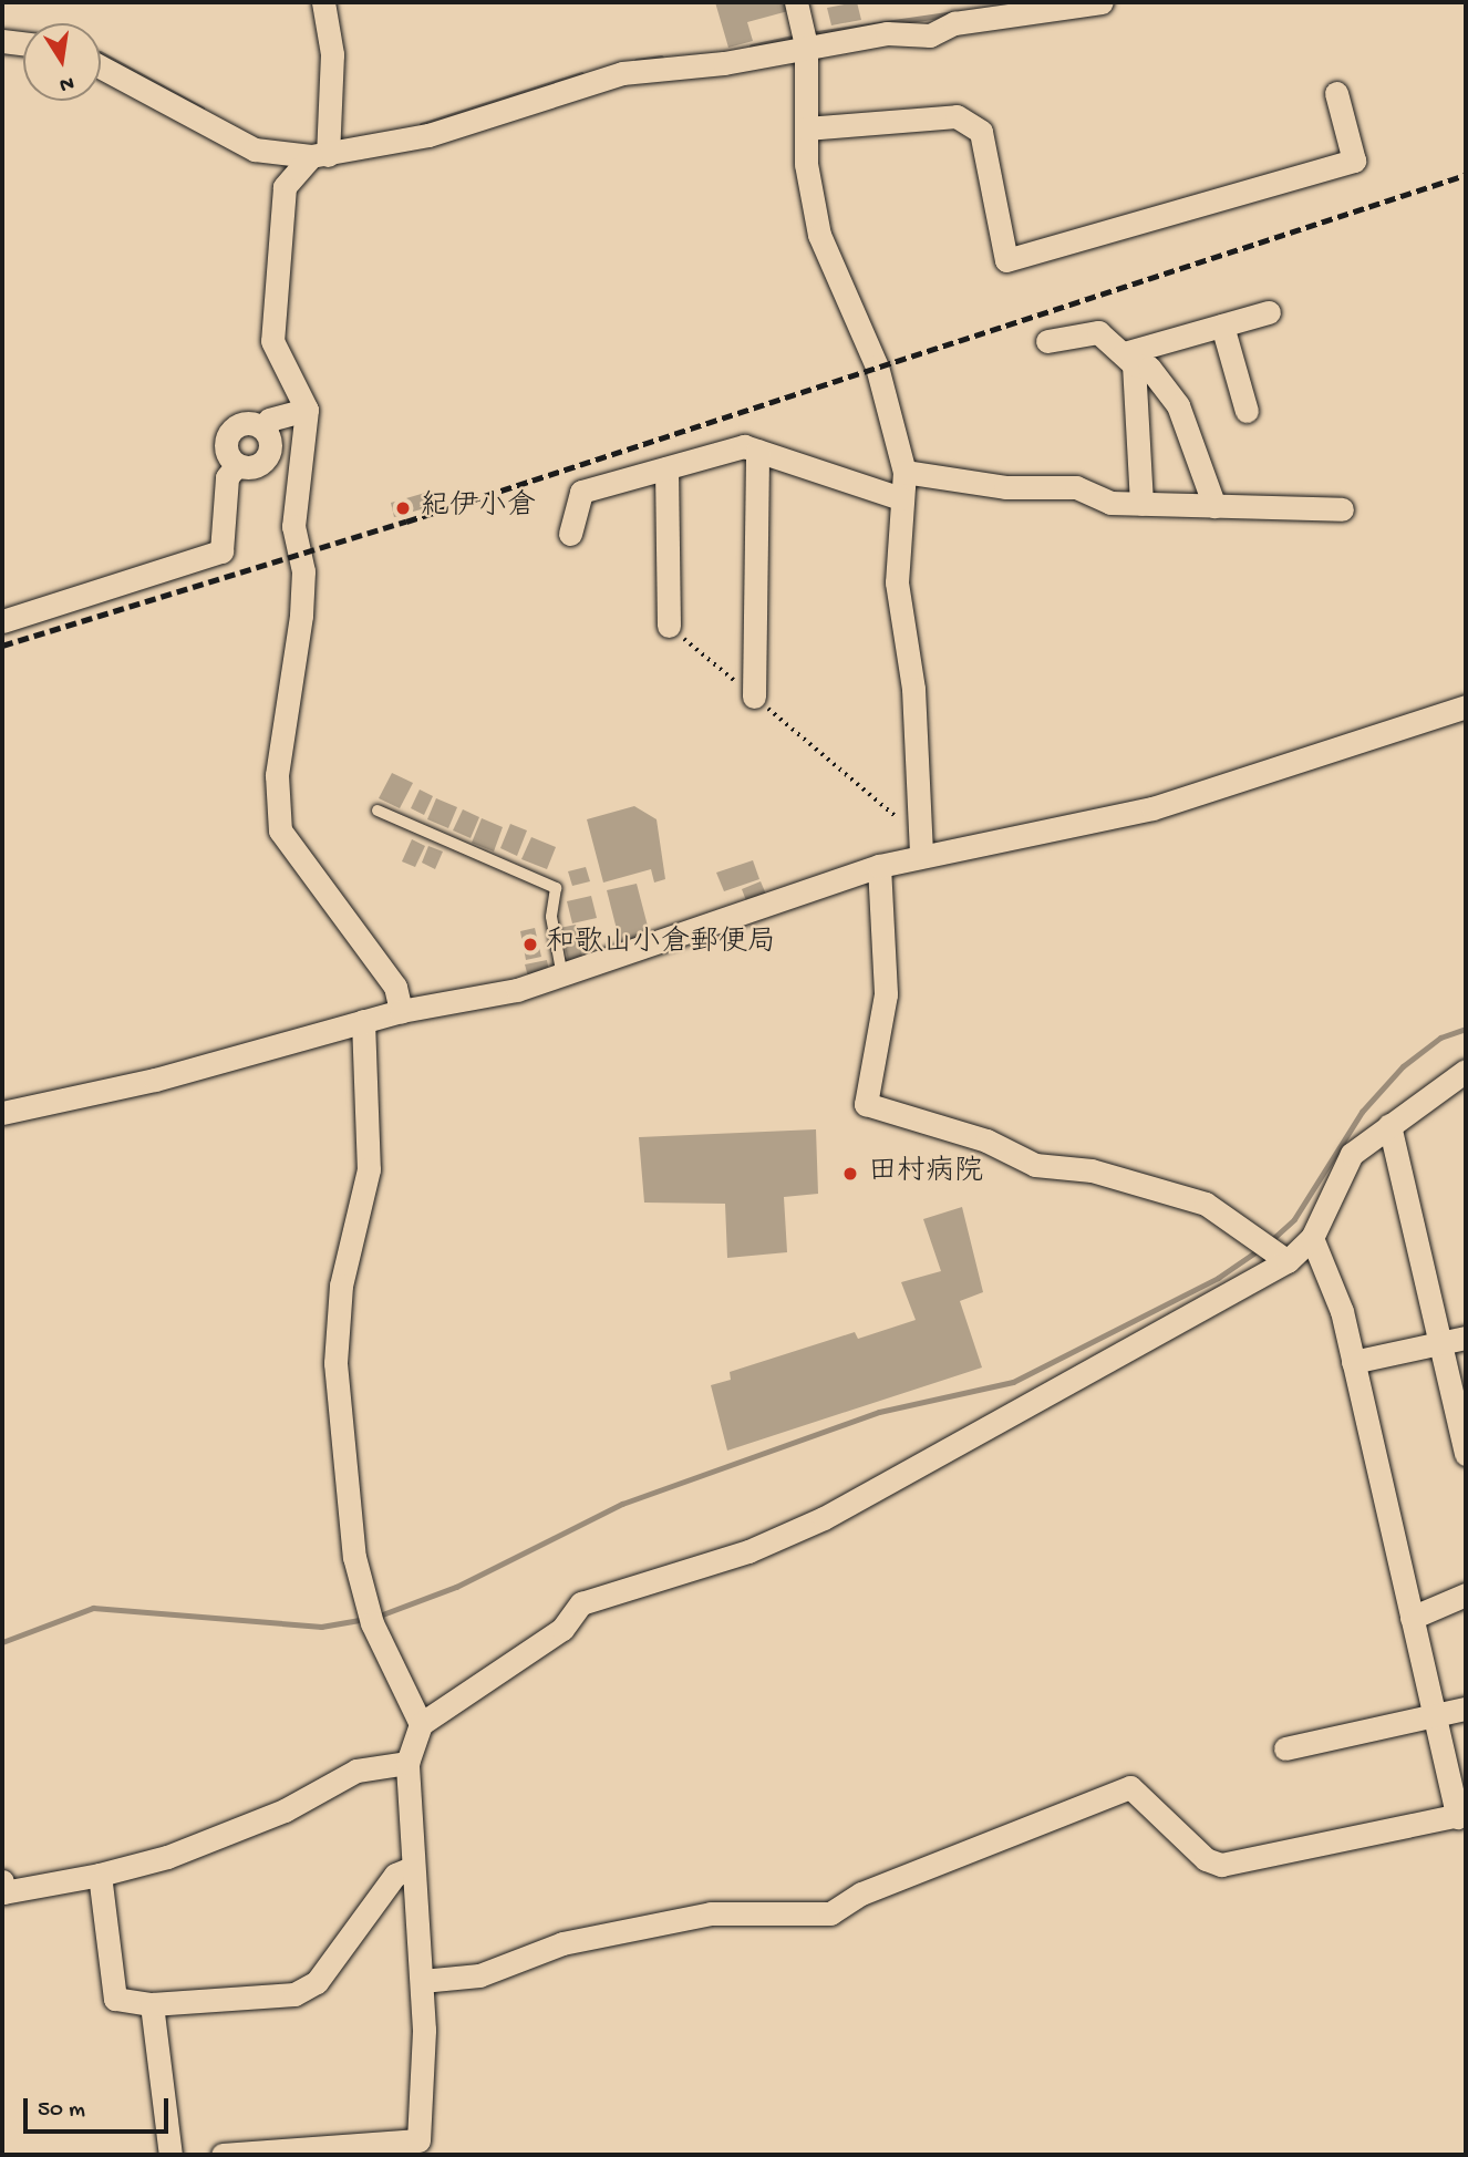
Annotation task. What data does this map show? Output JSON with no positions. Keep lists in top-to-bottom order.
{
  "places": ["紀伊小倉", "和歌山小倉郵便局", "田村病院"],
  "scale_bar": "50 m",
  "north": "bottom"
}
